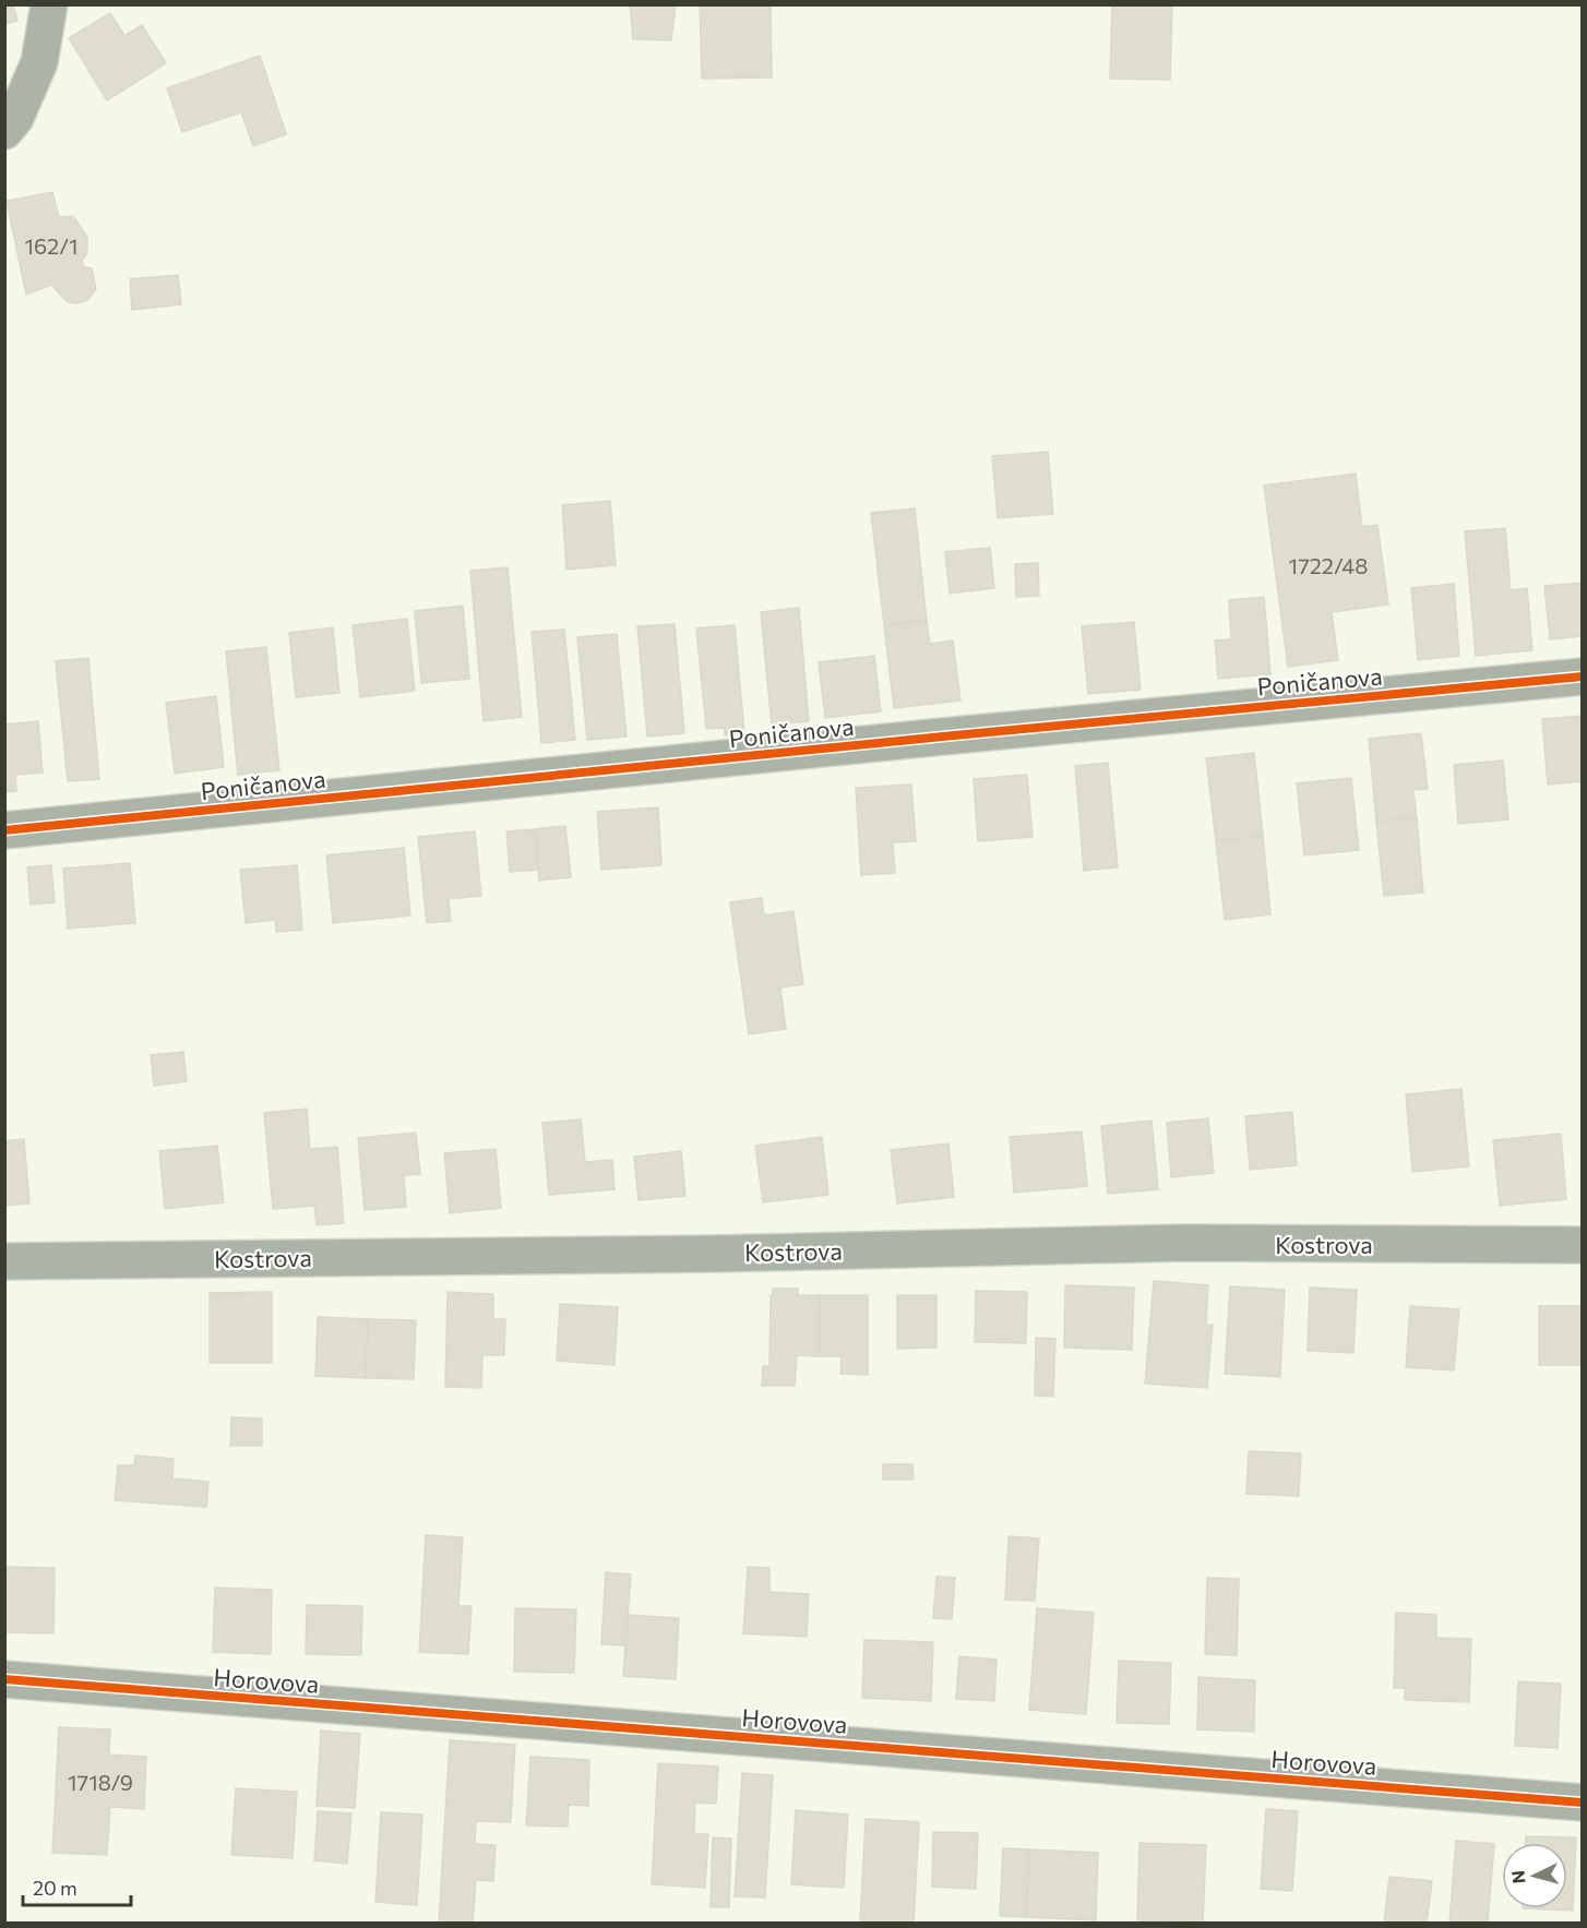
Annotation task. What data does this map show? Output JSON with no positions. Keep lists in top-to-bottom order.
{
  "streets": {
    "street": ["Poničanova", "Kostrova", "Horovova"]
  },
  "house_numbers": ["162/1", "1722/48", "1718/9"],
  "scale_bar": "20 m",
  "north": "left"
}
